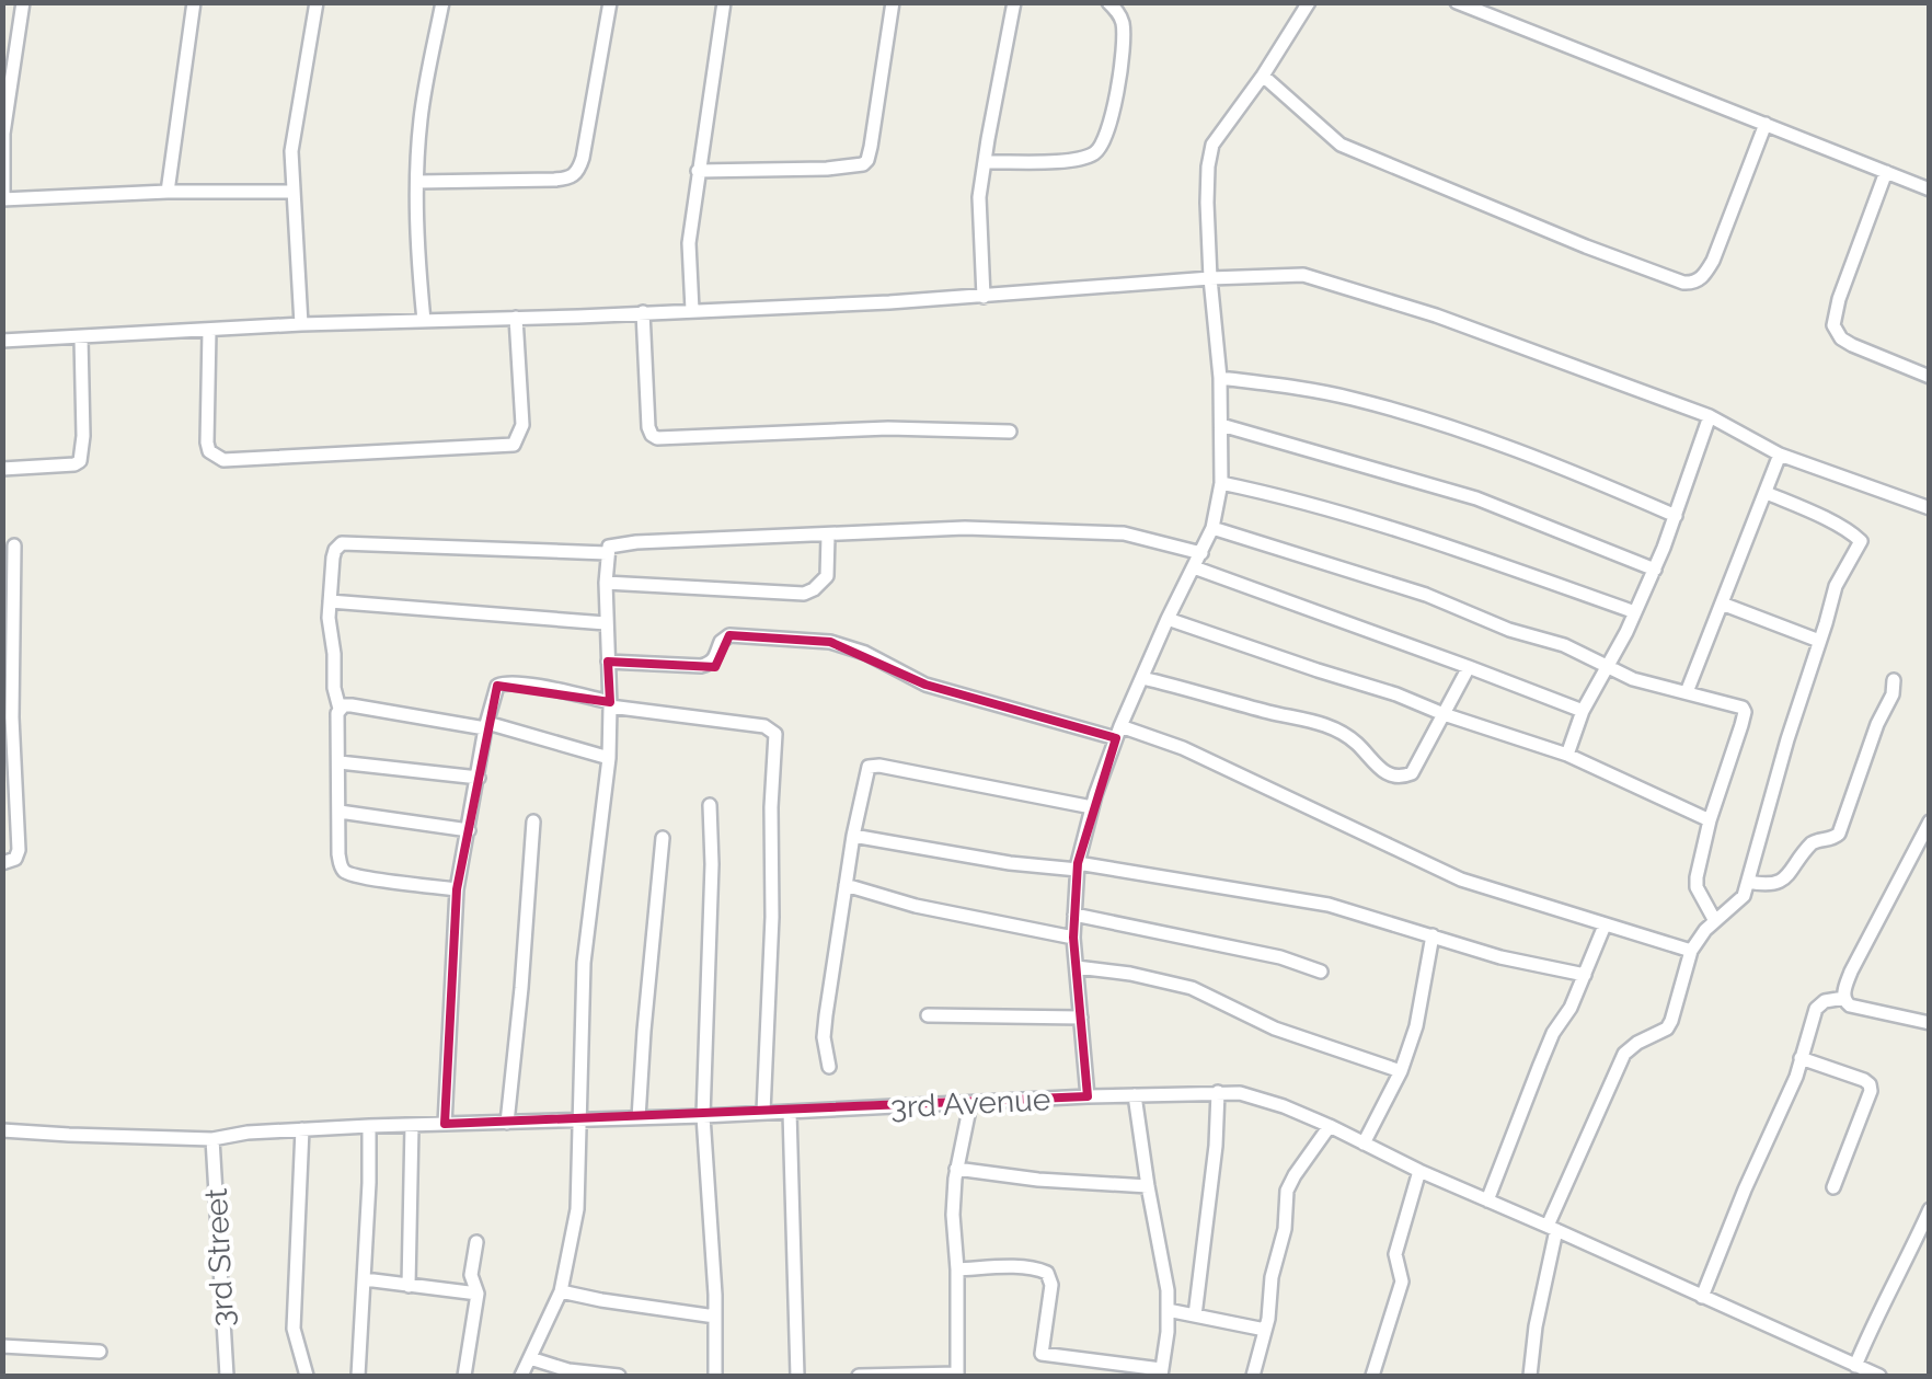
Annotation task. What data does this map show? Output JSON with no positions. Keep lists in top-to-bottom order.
{
  "streets": {
    "street": ["3rd Avenue", "3rd Street"]
  },
  "crossings": [
    ["3rd Avenue", "3rd Street"]
  ]
}
